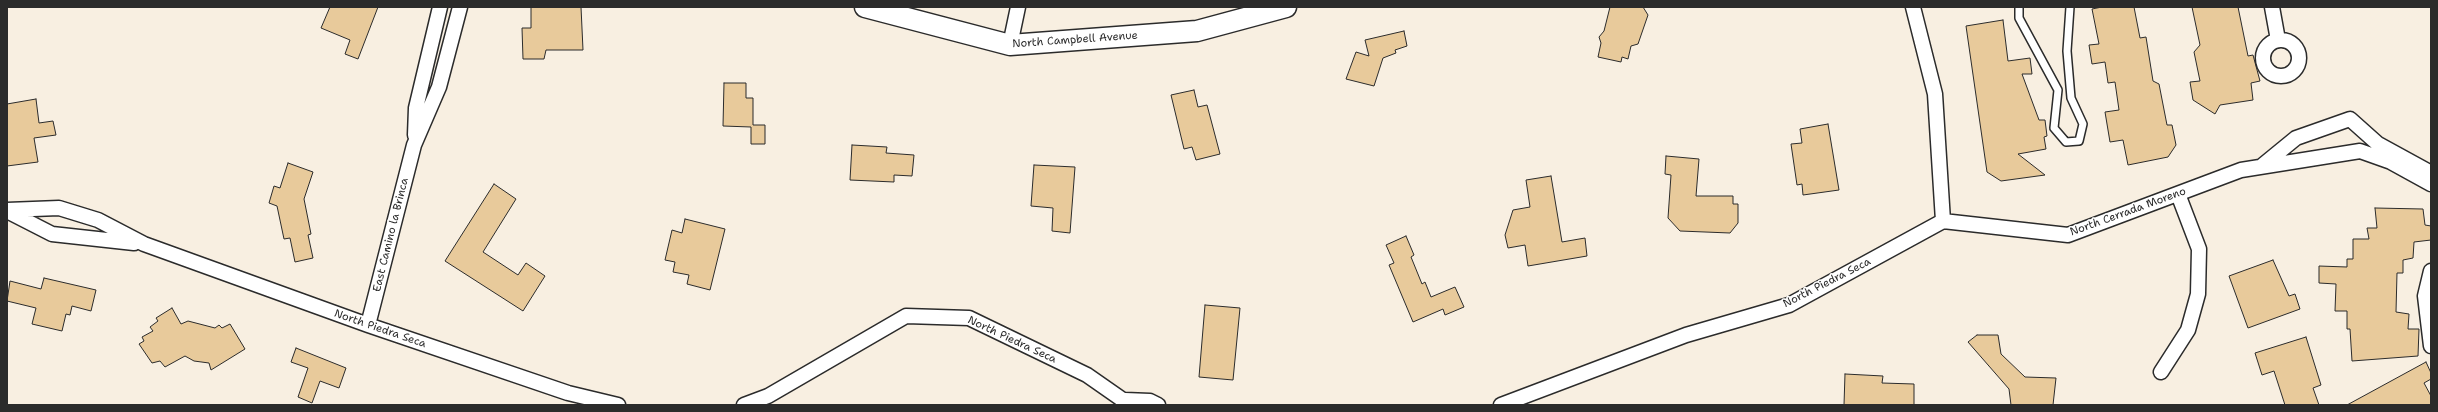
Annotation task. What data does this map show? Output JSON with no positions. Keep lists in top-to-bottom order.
{
  "streets": {
    "main road": ["North Campbell Avenue"],
    "street": ["North Cerrada Moreno", "East Camino la Brinca", "North Piedra Seca"]
  },
  "crossings": [
    ["North Cerrada Moreno", "North Piedra Seca"],
    ["East Camino la Brinca", "North Piedra Seca"]
  ]
}
